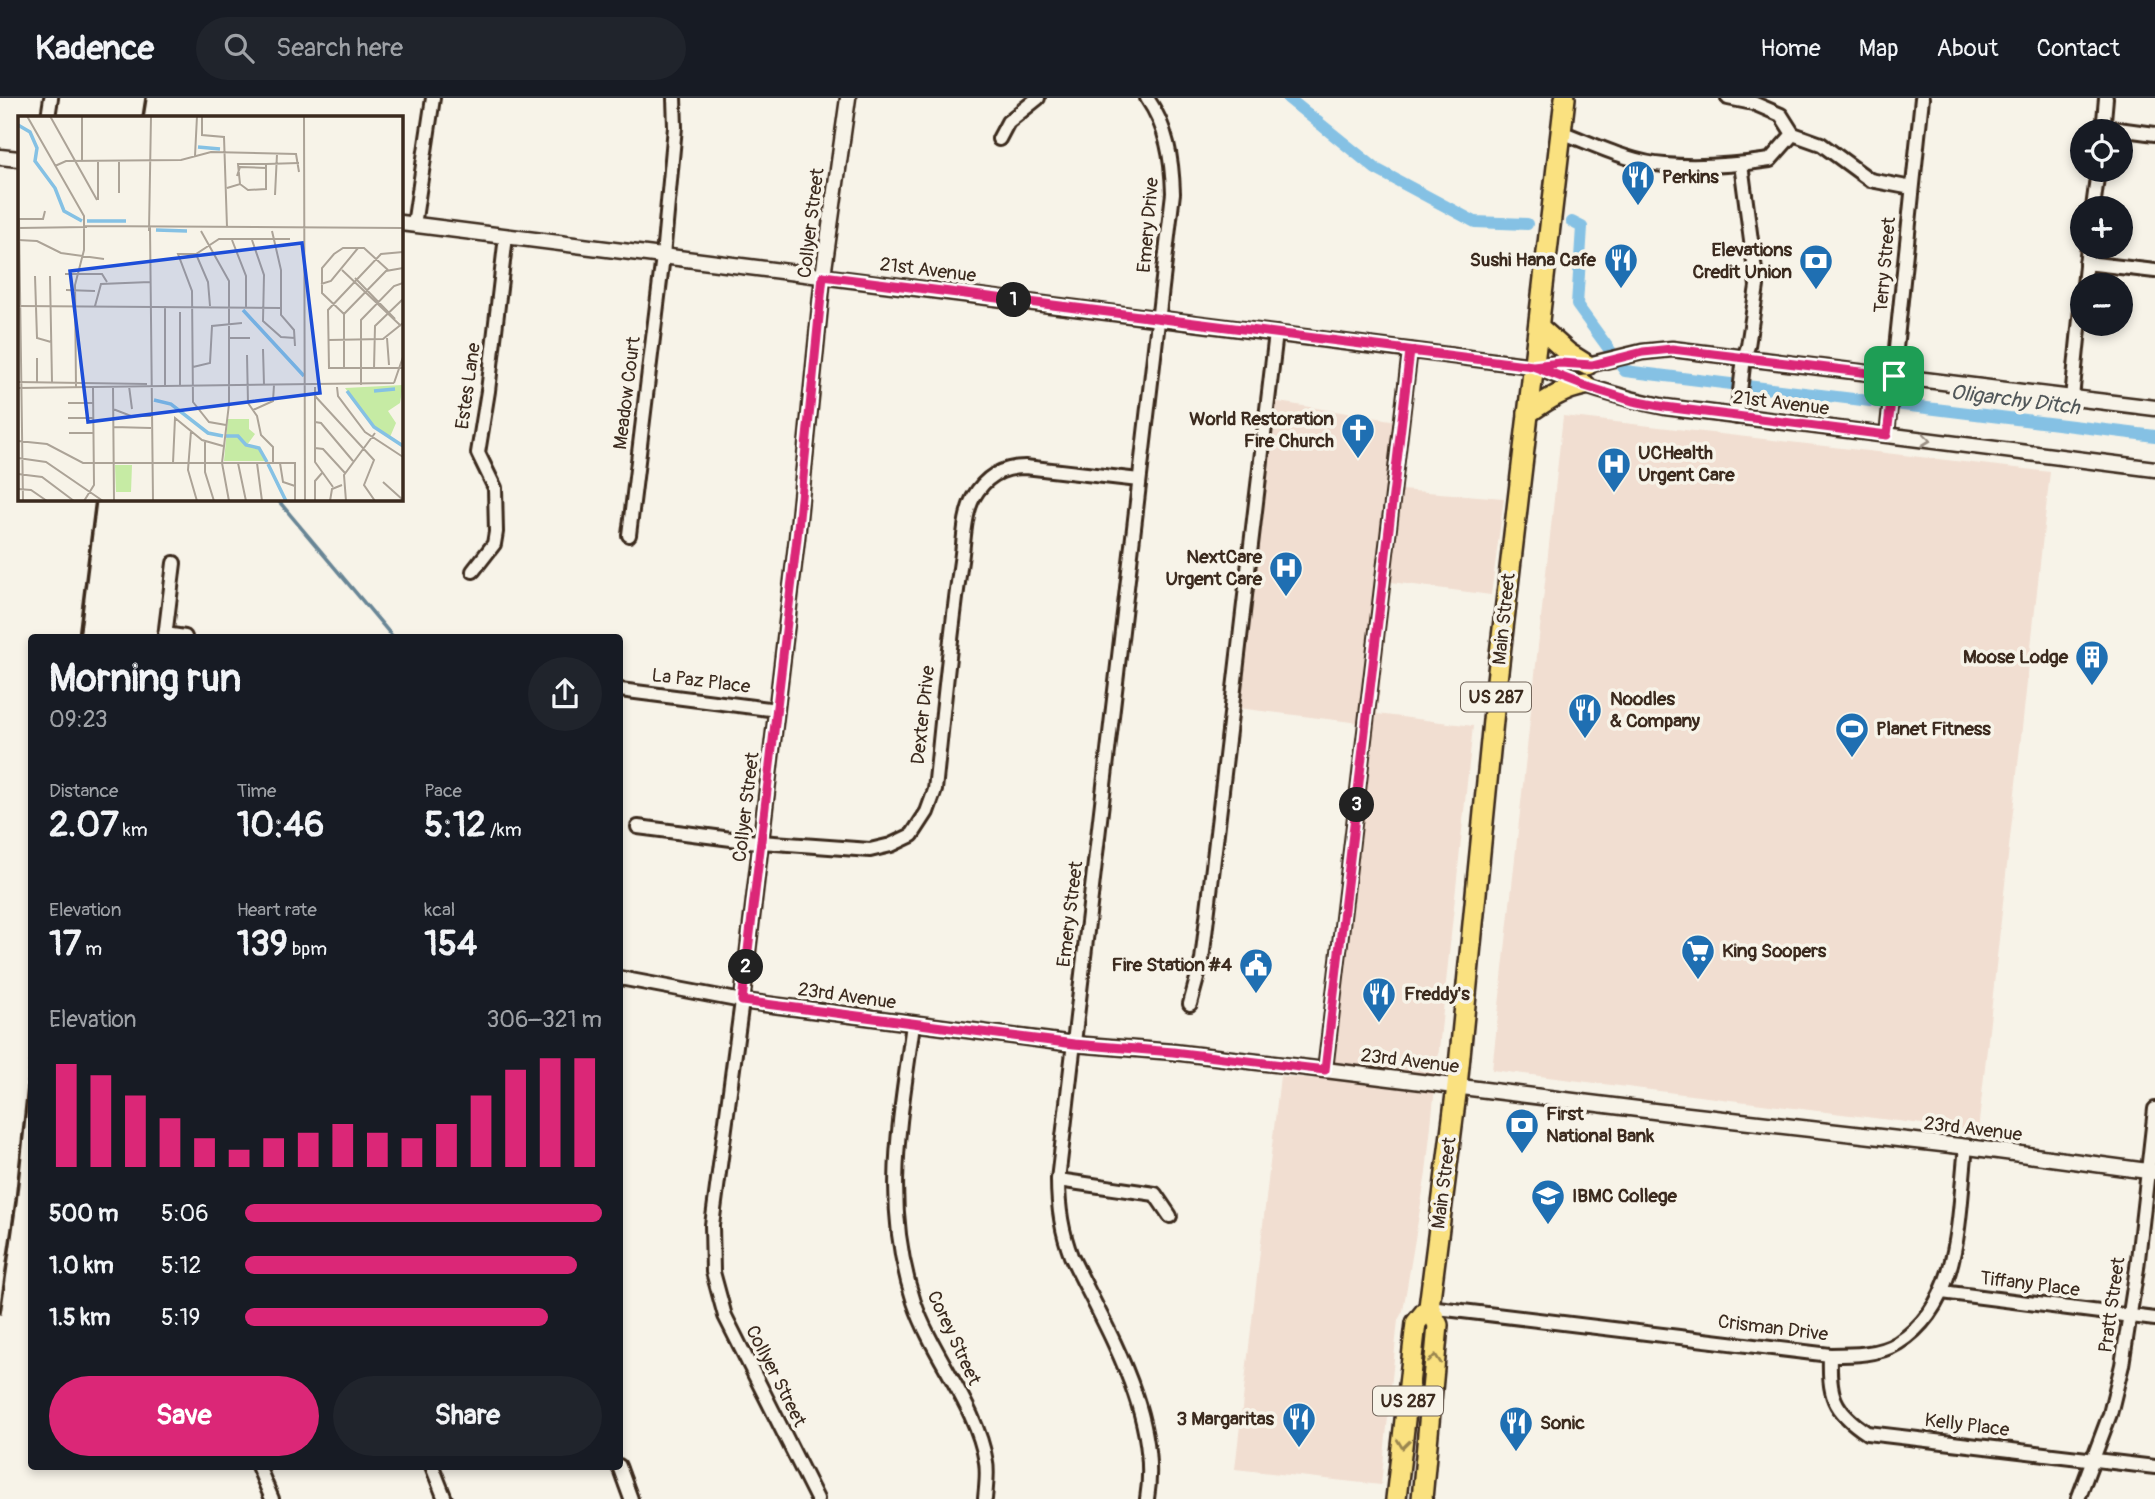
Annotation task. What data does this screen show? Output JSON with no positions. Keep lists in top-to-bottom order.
{
  "streets": {
    "highway": ["Main Street", "US 287"],
    "street": [
      "Collyer Street",
      "Emery Drive",
      "Terry Street",
      "21st Avenue",
      "Estes Lane",
      "Meadow Court",
      "La Paz Place",
      "Dexter Drive",
      "Emery Street",
      "23rd Avenue",
      "Tiffany Place",
      "Pratt Street",
      "Crisman Drive",
      "Corey Street",
      "Kelly Place"
    ]
  },
  "crossings": [
    ["Collyer Street", "21st Avenue"],
    ["Collyer Street", "La Paz Place"],
    ["Collyer Street", "Dexter Drive"],
    ["Collyer Street", "23rd Avenue"],
    ["Emery Drive", "21st Avenue"],
    ["Emery Drive", "Emery Street"],
    ["Terry Street", "21st Avenue"],
    ["21st Avenue", "Estes Lane"],
    ["21st Avenue", "Meadow Court"],
    ["21st Avenue", "Main Street"],
    ["21st Avenue", "Emery Street"],
    ["Main Street", "23rd Avenue"],
    ["Main Street", "Crisman Drive"],
    ["Dexter Drive", "Emery Street"],
    ["Emery Street", "23rd Avenue"],
    ["23rd Avenue", "Pratt Street"],
    ["23rd Avenue", "Crisman Drive"],
    ["23rd Avenue", "Corey Street"],
    ["Tiffany Place", "Pratt Street"],
    ["Tiffany Place", "Crisman Drive"],
    ["Pratt Street", "Kelly Place"],
    ["Crisman Drive", "Kelly Place"]
  ],
  "water": ["Oligarchy Ditch"],
  "places": {
    "restaurant": [
      "Perkins",
      "Sushi Hana Cafe",
      "Noodles & Company",
      "Freddy's",
      "3 Margaritas",
      "Sonic"
    ],
    "bank": ["Elevations Credit Union", "First National Bank"],
    "church": ["World Restoration Fire Church"],
    "hospital": ["UCHealth Urgent Care", "NextCare Urgent Care"],
    "building": ["Moose Lodge"],
    "sports": ["Planet Fitness"],
    "supermarket": ["King Soopers"],
    "public building": ["Fire Station #4"],
    "school or university": ["IBMC College"]
  },
  "page": {
    "header": "Kadence",
    "search": "Search here",
    "nav": [
      "Home",
      "Map",
      "About",
      "Contact"
    ],
    "map_buttons": ["+", "−"],
    "pins": ["1", "3", "2"],
    "heading": ["Morning run", "09:23"],
    "stats": [
      ["Distance", "2.07 km"],
      ["Time", "10:46"],
      ["Pace", "5:12 /km"],
      ["Elevation", "17 m"],
      ["Heart rate", "139 bpm"],
      ["kcal", "154"]
    ],
    "chart": ["Elevation", "306–321 m"],
    "list": [
      {
        "name": "500 m",
        "note": "5:06"
      },
      {
        "name": "1.0 km",
        "note": "5:12"
      },
      {
        "name": "1.5 km",
        "note": "5:19"
      }
    ],
    "buttons": ["Save", "Share"]
  }
}
